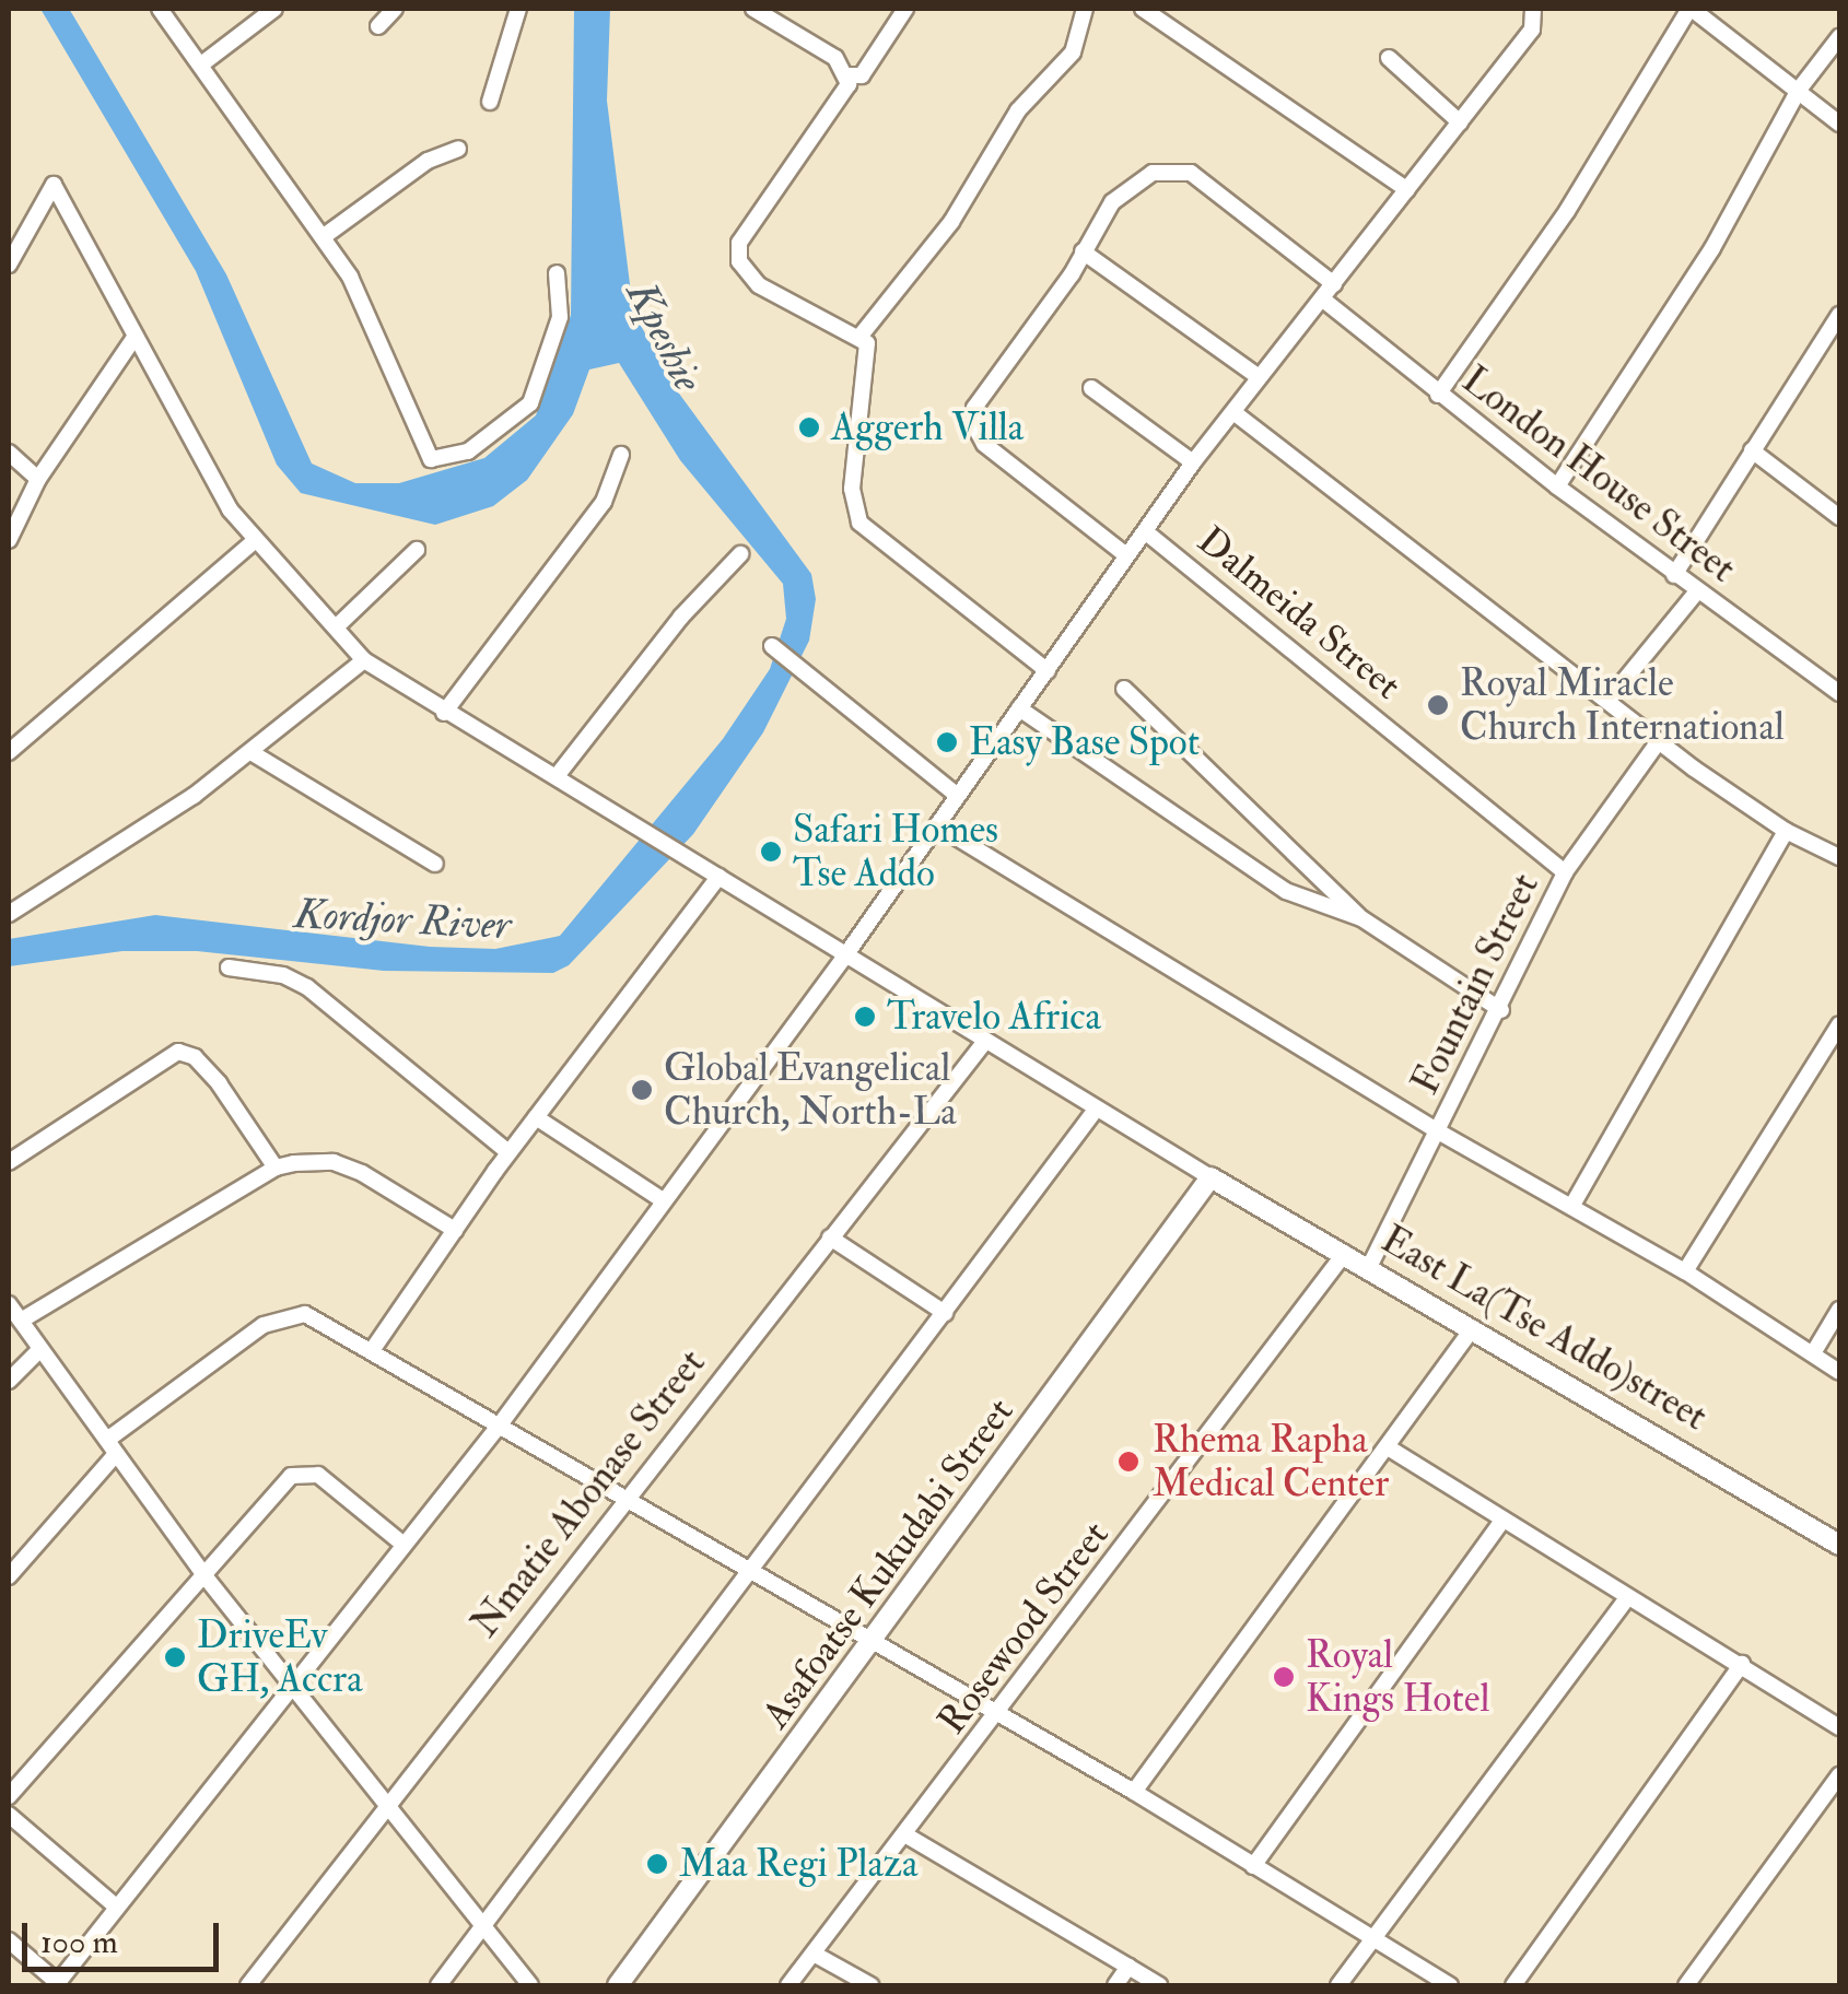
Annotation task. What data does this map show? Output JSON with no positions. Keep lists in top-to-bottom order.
{
  "streets": {
    "street": [
      "London House Street",
      "Dalmeida Street",
      "Fountain Street",
      "East La(Tse Addo)street",
      "Nmatie Abonase Street",
      "Asafoatse Kukudabi Street",
      "Rosewood Street"
    ]
  },
  "crossings": [
    ["Dalmeida Street", "Fountain Street"],
    ["Fountain Street", "East La(Tse Addo)street"],
    ["East La(Tse Addo)street", "Asafoatse Kukudabi Street"],
    ["East La(Tse Addo)street", "Rosewood Street"]
  ],
  "water": ["Kpeshie", "Kordjor River"],
  "places": [
    "Aggerh Villa",
    "Royal Miracle Church International",
    "Easy Base Spot",
    "Safari Homes Tse Addo",
    "Travelo Africa",
    "Global Evangelical Church, North-La",
    "Rhema Rapha Medical Center",
    "DriveEv GH, Accra",
    "Royal Kings Hotel",
    "Maa Regi Plaza"
  ],
  "scale_bar": "100 m"
}
